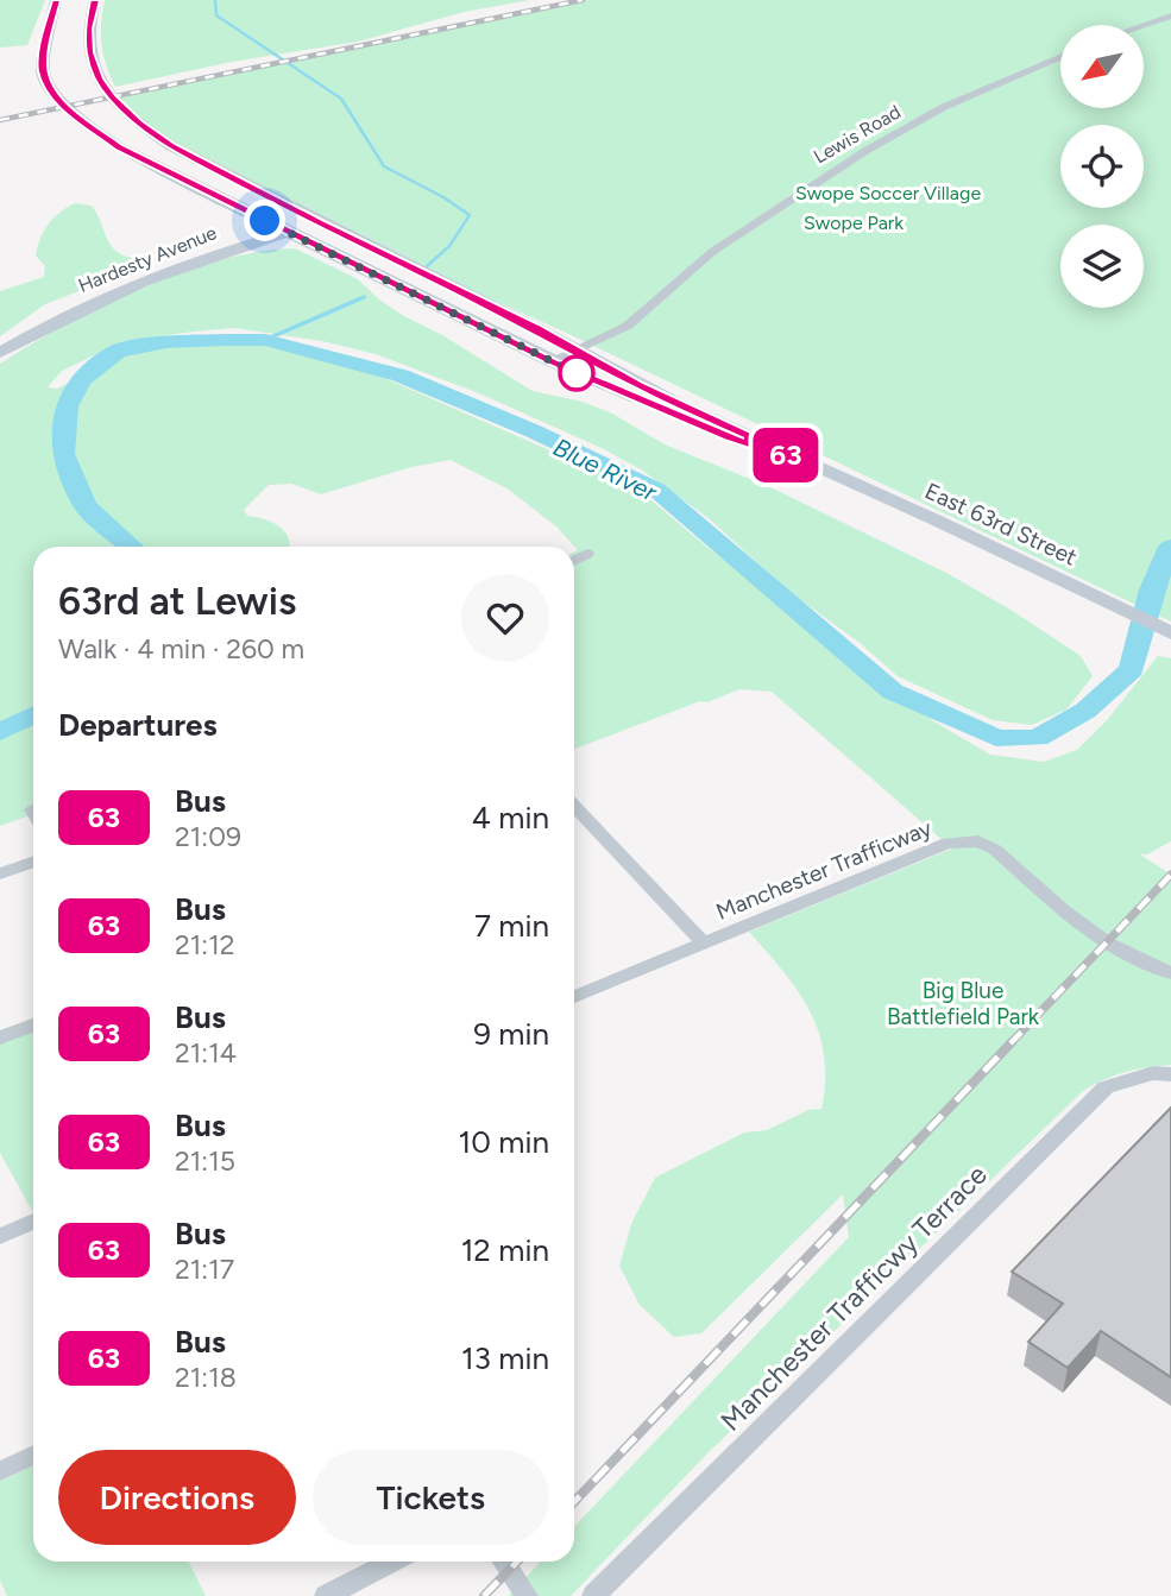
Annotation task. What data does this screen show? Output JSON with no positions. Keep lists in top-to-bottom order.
{
  "streets": {
    "main road": ["Hardesty Avenue", "East 63rd Street"],
    "street": ["Lewis Road", "Manchester Trafficway", "Manchester Trafficwy Terrace"]
  },
  "crossings": [
    ["Lewis Road", "East 63rd Street"],
    ["Hardesty Avenue", "East 63rd Street"]
  ],
  "water": ["Blue River"],
  "parks": ["Swope Soccer Village", "Swope Park", "Big Blue Battlefield Park"],
  "lines": ["bus line 63"],
  "north": "bottom left",
  "page": {
    "on_map": "63",
    "heading": [
      ["63rd at Lewis", "Walk · 4 min · 260 m"],
      "Departures"
    ],
    "list": [
      {
        "mark": "63",
        "name": "Bus",
        "note": "21:09",
        "value": "4 min"
      },
      {
        "mark": "63",
        "name": "Bus",
        "note": "21:12",
        "value": "7 min"
      },
      {
        "mark": "63",
        "name": "Bus",
        "note": "21:14",
        "value": "9 min"
      },
      {
        "mark": "63",
        "name": "Bus",
        "note": "21:15",
        "value": "10 min"
      },
      {
        "mark": "63",
        "name": "Bus",
        "note": "21:17",
        "value": "12 min"
      },
      {
        "mark": "63",
        "name": "Bus",
        "note": "21:18",
        "value": "13 min"
      }
    ],
    "buttons": ["Directions", "Tickets"]
  }
}
